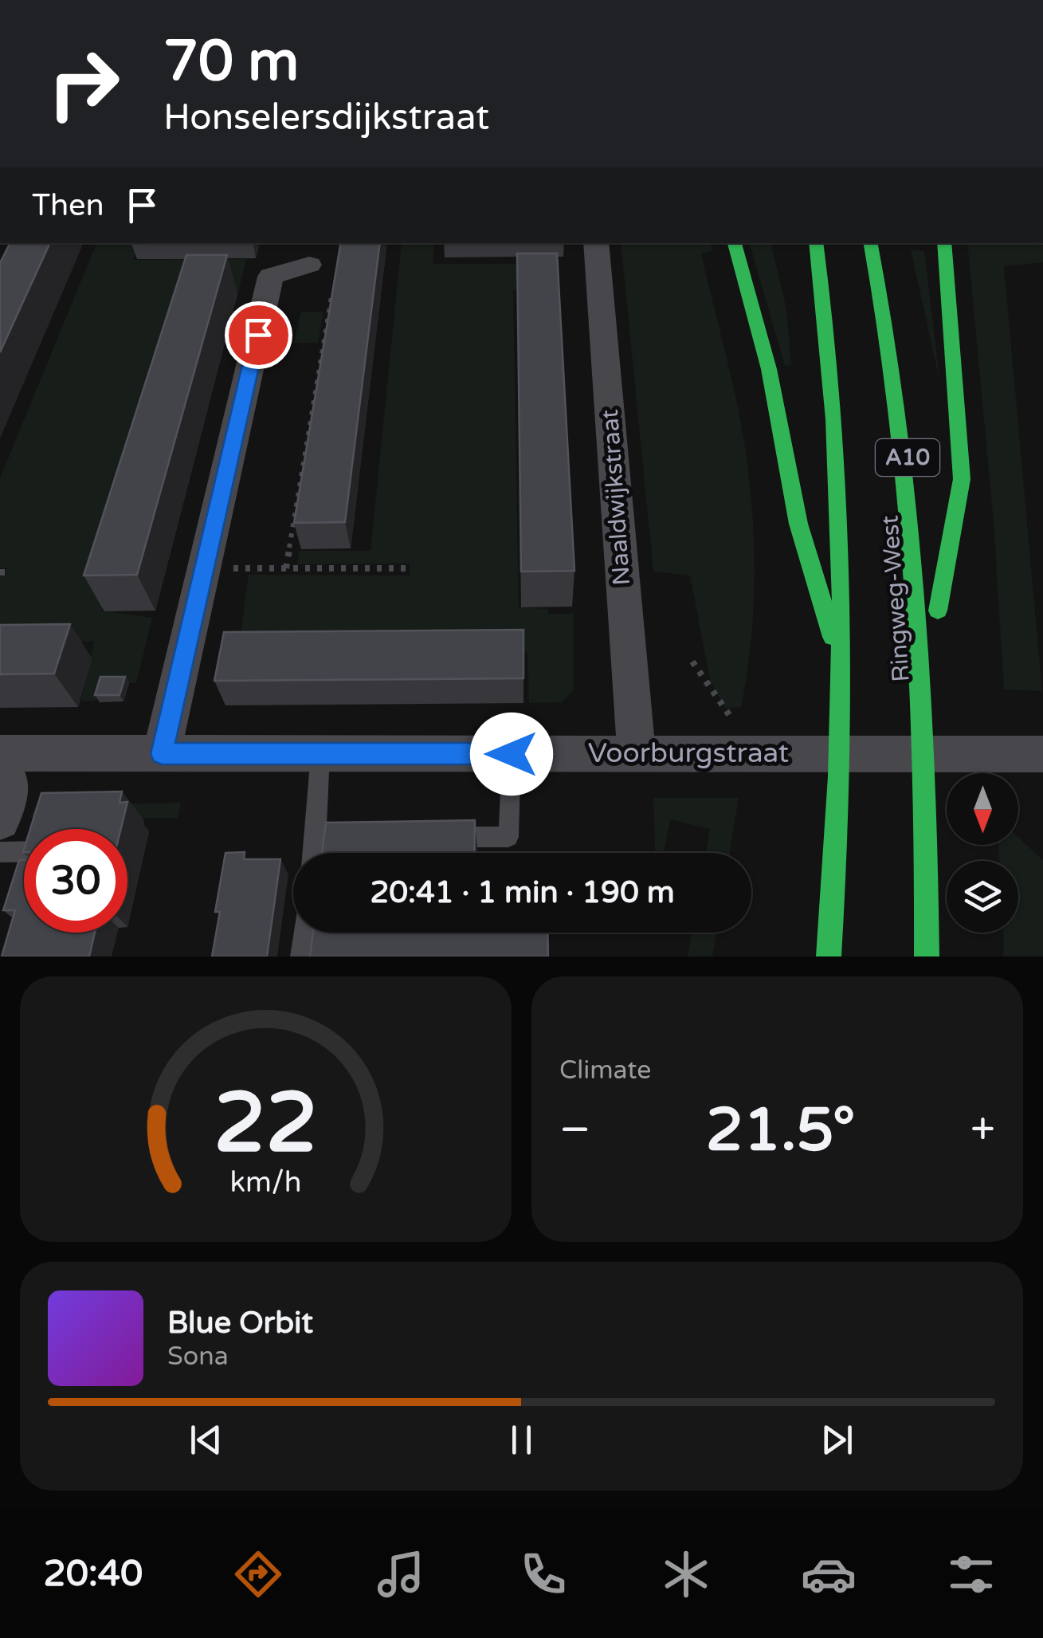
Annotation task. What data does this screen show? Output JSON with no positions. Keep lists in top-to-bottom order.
{
  "streets": {
    "main road": ["A10", "Ringweg-West"],
    "street": ["Naaldwijkstraat", "Voorburgstraat"]
  },
  "crossings": [
    ["A10", "Ringweg-West"],
    ["Naaldwijkstraat", "Voorburgstraat"]
  ],
  "north": "bottom",
  "page": {
    "turn": ["70 m", "Honselersdijkstraat"],
    "then": "Then",
    "limit": "30",
    "trip": "20:41 · 1 min · 190 m",
    "tile": "Climate",
    "heat": ["−", "21.5°", "+"],
    "song": ["Blue Orbit", "Sona"],
    "tabs": "20:40",
    "gauge": ["22", "km/h"]
  }
}
